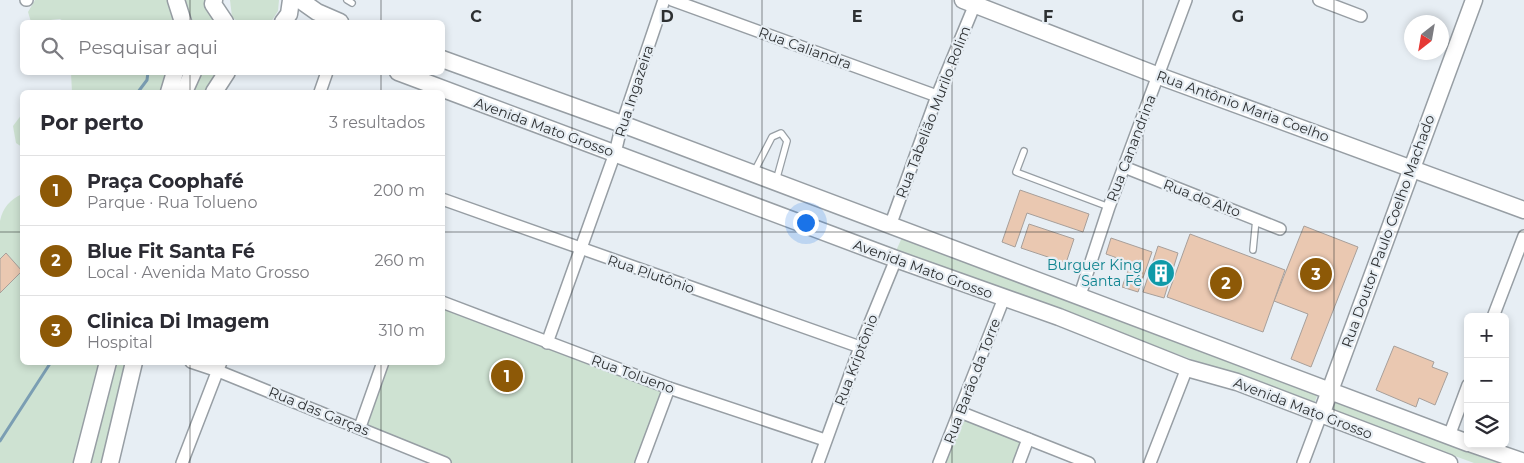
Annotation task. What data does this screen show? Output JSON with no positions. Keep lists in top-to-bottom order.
{
  "streets": {
    "main road": ["Rua Antônio Maria Coelho", "Avenida Mato Grosso", "Rua Doutor Paulo Coelho Machado"],
    "street": [
      "Rua Caliandra",
      "Rua Ingazeira",
      "Rua Tabelião Murilo Rolim",
      "Rua Canandrina",
      "Rua do Alto",
      "Rua Plutônio",
      "Rua Kriptônio",
      "Rua Tolueno",
      "Rua Barão da Torre",
      "Rua das Garças"
    ]
  },
  "crossings": [
    ["Rua Caliandra", "Rua Tabelião Murilo Rolim"],
    ["Rua Ingazeira", "Avenida Mato Grosso"],
    ["Rua Ingazeira", "Rua Plutônio"],
    ["Rua Ingazeira", "Rua Tolueno"],
    ["Rua Antônio Maria Coelho", "Rua Tabelião Murilo Rolim"],
    ["Rua Antônio Maria Coelho", "Rua Canandrina"],
    ["Rua Antônio Maria Coelho", "Rua Doutor Paulo Coelho Machado"],
    ["Rua Tabelião Murilo Rolim", "Avenida Mato Grosso"],
    ["Avenida Mato Grosso", "Rua Canandrina"],
    ["Avenida Mato Grosso", "Rua Doutor Paulo Coelho Machado"],
    ["Avenida Mato Grosso", "Rua Kriptônio"],
    ["Avenida Mato Grosso", "Rua Barão da Torre"],
    ["Rua Canandrina", "Rua do Alto"],
    ["Rua Plutônio", "Rua Kriptônio"],
    ["Rua Kriptônio", "Rua Tolueno"]
  ],
  "places": {
    "building": ["Burguer King Santa Fé"]
  },
  "north": "bottom left",
  "page": {
    "search": "Pesquisar aqui",
    "heading": ["Por perto", "3 resultados"],
    "list": [
      {
        "mark": "1",
        "name": "Praça Coophafé",
        "note": "Parque · Rua Tolueno",
        "value": "200 m"
      },
      {
        "mark": "2",
        "name": "Blue Fit Santa Fé",
        "note": "Local · Avenida Mato Grosso",
        "value": "260 m"
      },
      {
        "mark": "3",
        "name": "Clinica Di Imagem",
        "note": "Hospital",
        "value": "310 m"
      }
    ],
    "pins": ["3", "2", "1"],
    "map_buttons": ["+", "−"]
  },
  "grid": {
    "columns": [
      "C",
      "D",
      "E",
      "F",
      "G"
    ]
  }
}
